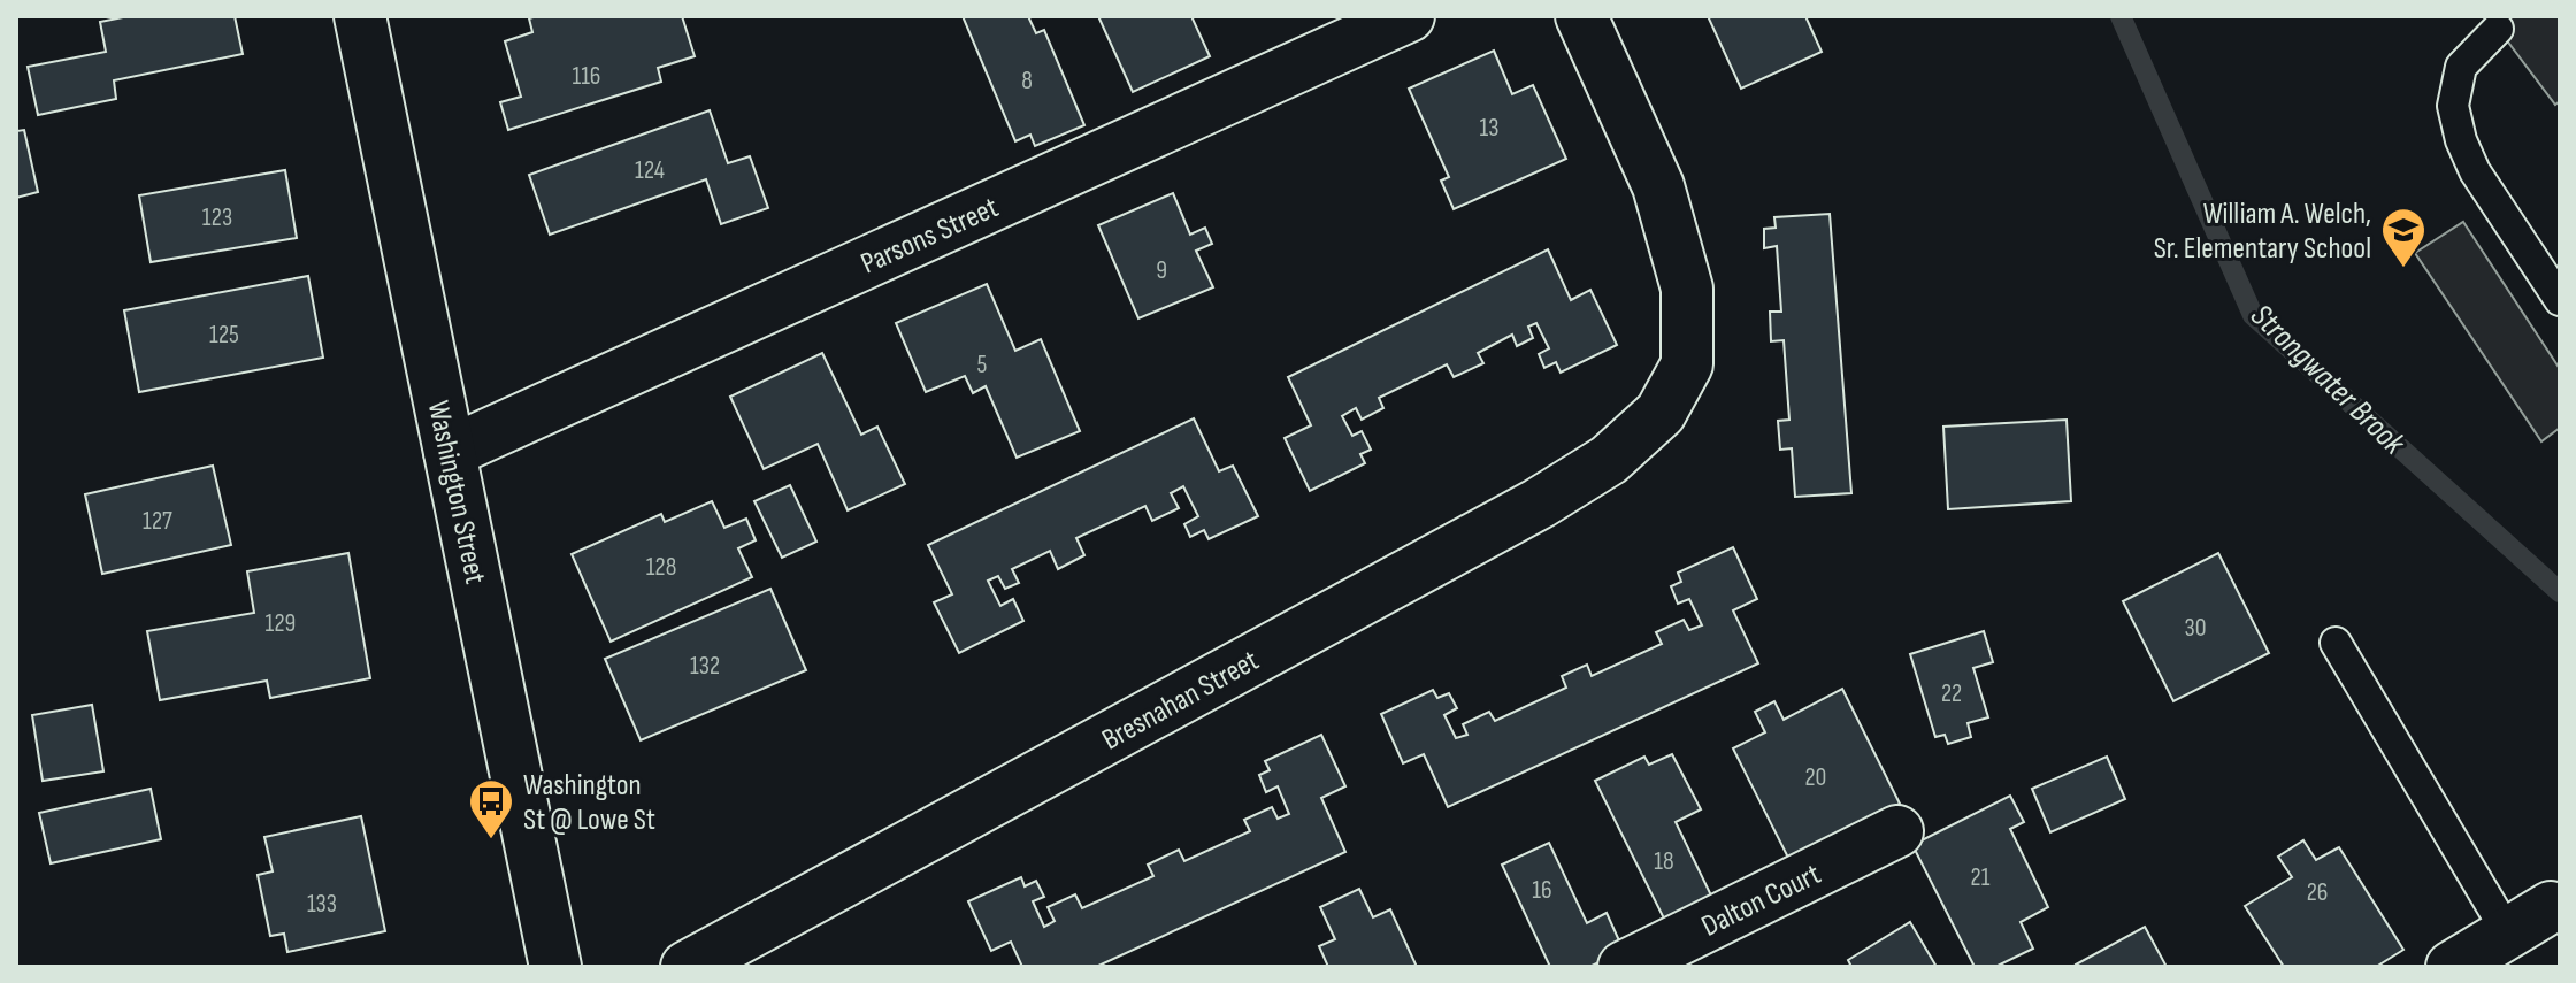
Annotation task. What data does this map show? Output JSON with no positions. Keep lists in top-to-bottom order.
{
  "streets": {
    "street": [
      "Parsons Street",
      "Washington Street",
      "Bresnahan Street",
      "Dalton Court"
    ]
  },
  "crossings": [
    ["Parsons Street", "Washington Street"]
  ],
  "water": ["Strongwater Brook"],
  "places": {
    "school or university": ["William A. Welch, Sr. Elementary School"],
    "bus stop": ["Washington St @ Lowe St"]
  },
  "house_numbers": [
    "116",
    "8",
    "13",
    "124",
    "123",
    "9",
    "125",
    "5",
    "127",
    "128",
    "129",
    "30",
    "132",
    "22",
    "20",
    "18",
    "21",
    "16",
    "26",
    "133"
  ]
}
